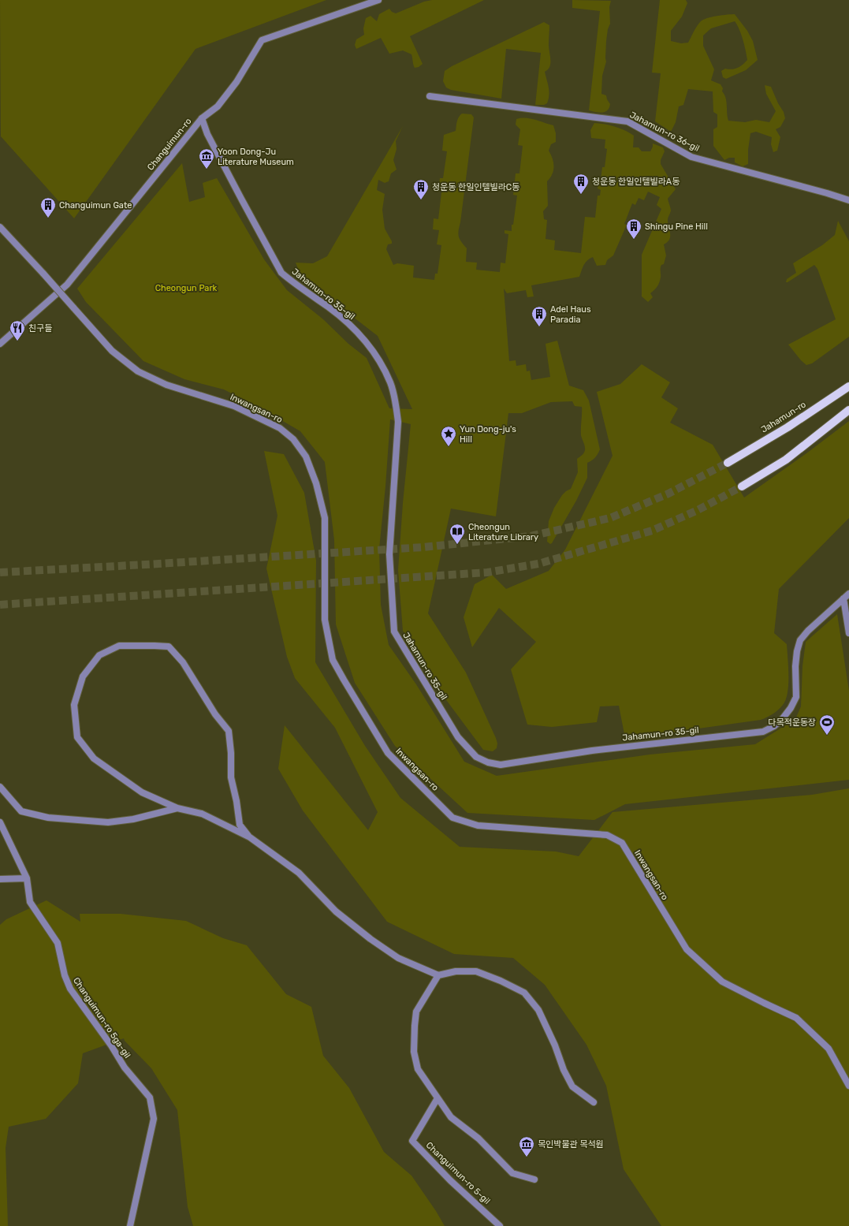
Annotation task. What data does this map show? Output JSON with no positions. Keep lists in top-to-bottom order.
{
  "streets": {
    "main road": ["Jahamun-ro"],
    "street": [
      "Jahamun-ro 36-gil",
      "Changuimun-ro",
      "Jahamun-ro 35-gil",
      "Inwangsan-ro",
      "Changuimun-ro 5ga-gil",
      "Changuimun-ro 5-gil"
    ]
  },
  "crossings": [
    ["Changuimun-ro", "Jahamun-ro 35-gil"]
  ],
  "parks": ["Cheongun Park"],
  "places": {
    "museum": ["Yoon Dong-Ju Literature Museum", "목인박물관 목석원"],
    "building": [
      "청운동 한일인텔빌라A동",
      "청운동 한일인텔빌라C동",
      "Changuimun Gate",
      "Shingu Pine Hill",
      "Adel Haus Paradia"
    ],
    "restaurant": ["친구들"],
    "place": ["Yun Dong-ju's Hill"],
    "library": ["Cheongun Literature Library"],
    "sports": ["다목적운동장"]
  }
}
